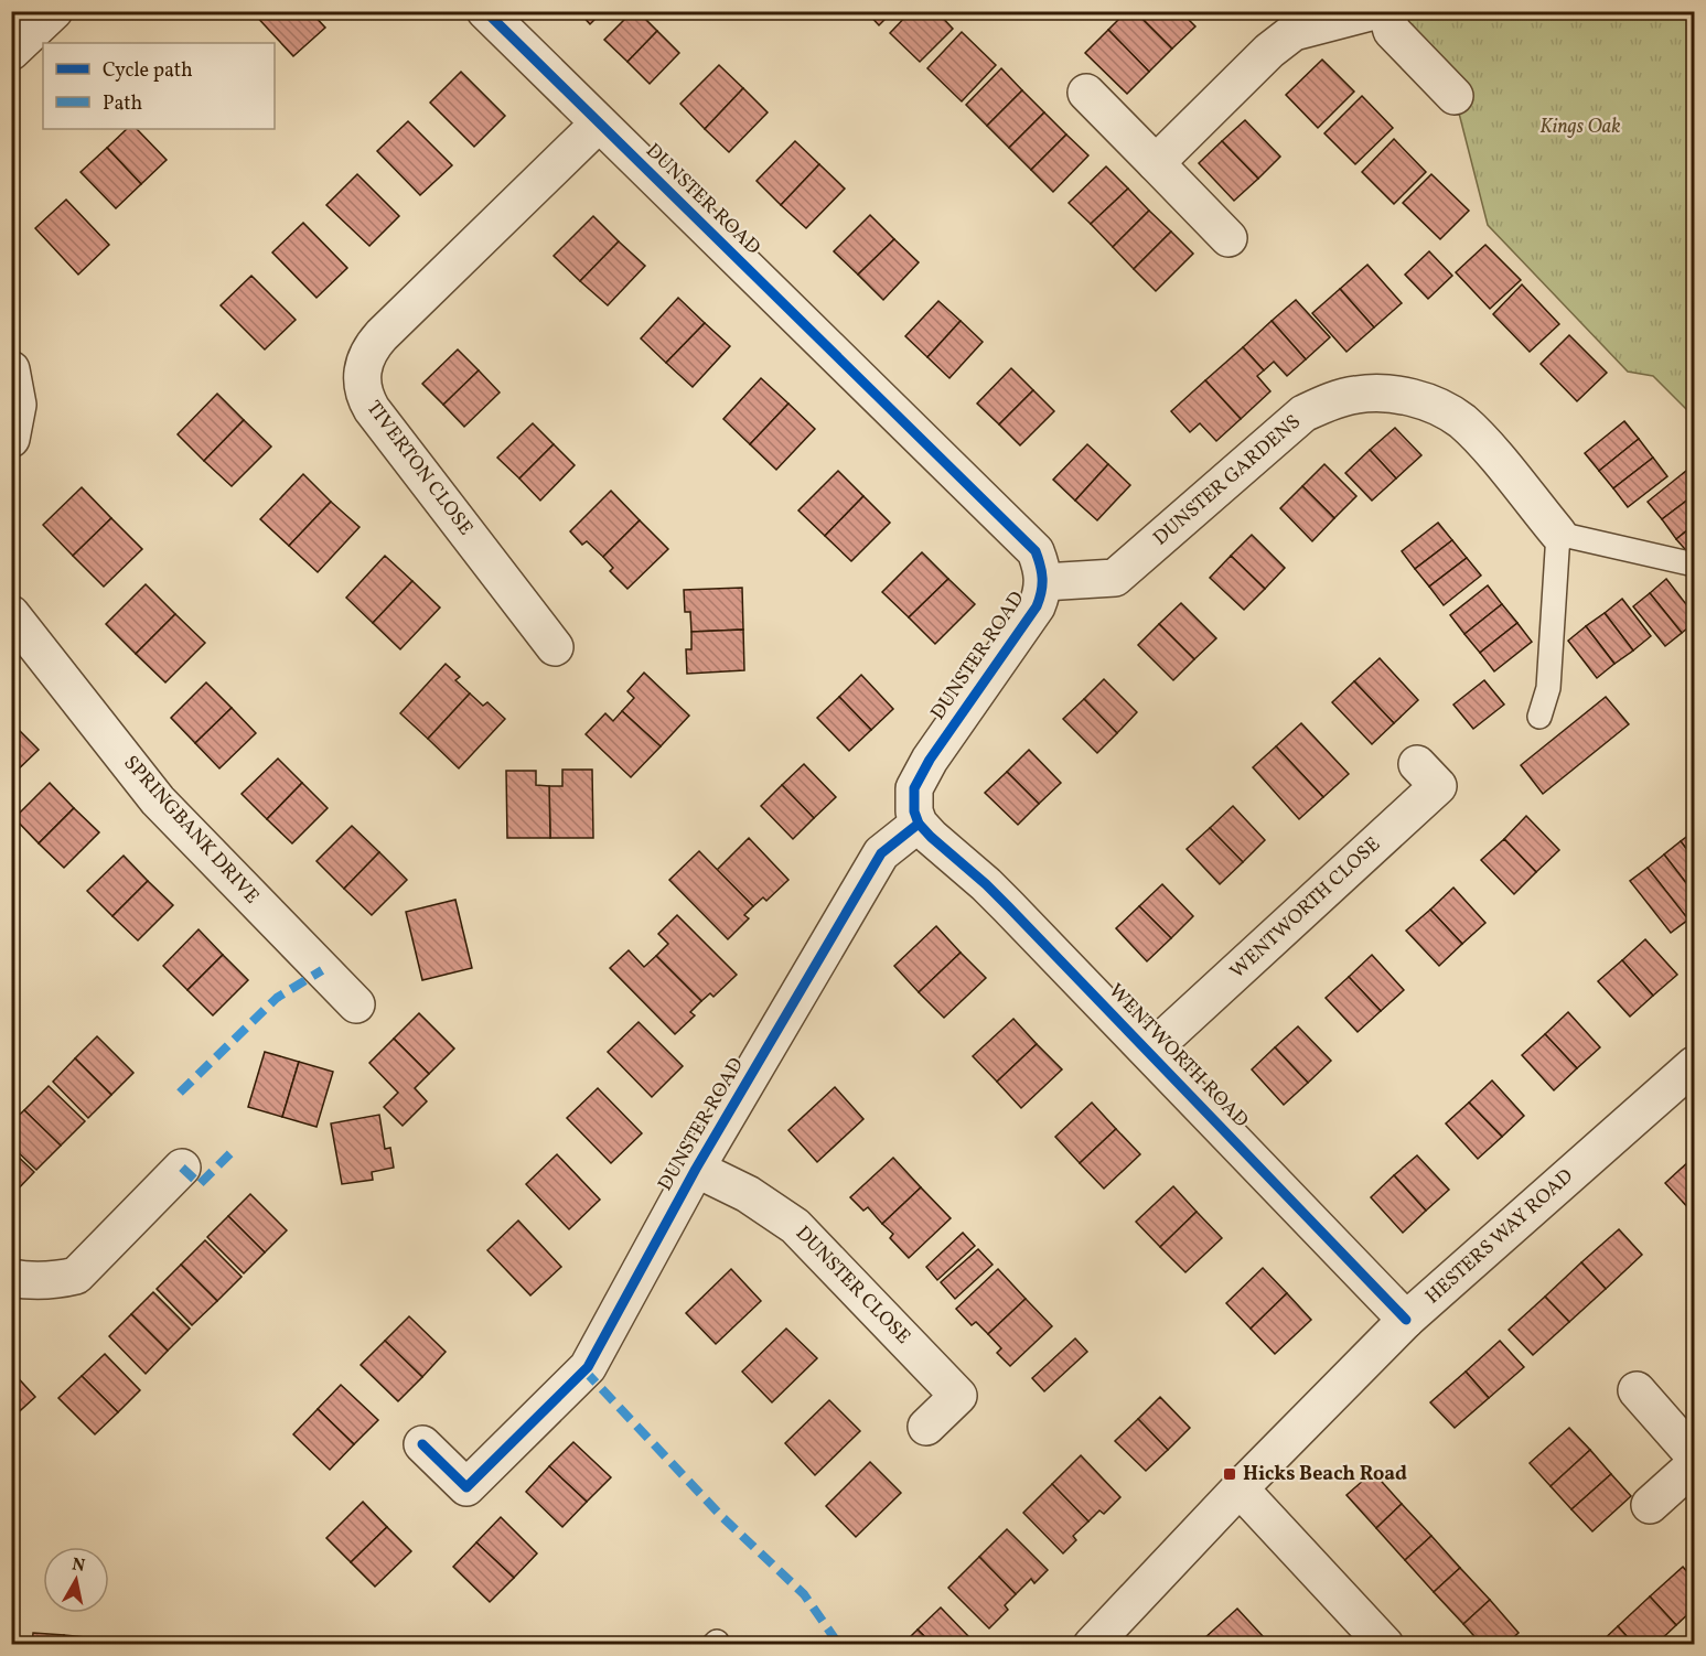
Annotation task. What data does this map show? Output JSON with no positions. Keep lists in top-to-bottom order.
{
  "streets": {
    "street": [
      "DUNSTER ROAD",
      "TIVERTON CLOSE",
      "DUNSTER GARDENS",
      "SPRINGBANK DRIVE",
      "WENTWORTH CLOSE",
      "WENTWORTH ROAD",
      "HESTERS WAY ROAD",
      "DUNSTER CLOSE"
    ]
  },
  "crossings": [
    ["DUNSTER ROAD", "TIVERTON CLOSE"],
    ["DUNSTER ROAD", "DUNSTER GARDENS"],
    ["DUNSTER ROAD", "WENTWORTH ROAD"],
    ["DUNSTER ROAD", "DUNSTER CLOSE"],
    ["WENTWORTH CLOSE", "WENTWORTH ROAD"],
    ["WENTWORTH ROAD", "HESTERS WAY ROAD"]
  ],
  "parks": ["Kings Oak"],
  "places": {
    "transit": ["Hicks Beach Road"]
  },
  "legend": ["Cycle path", "Path"],
  "north": "top"
}
